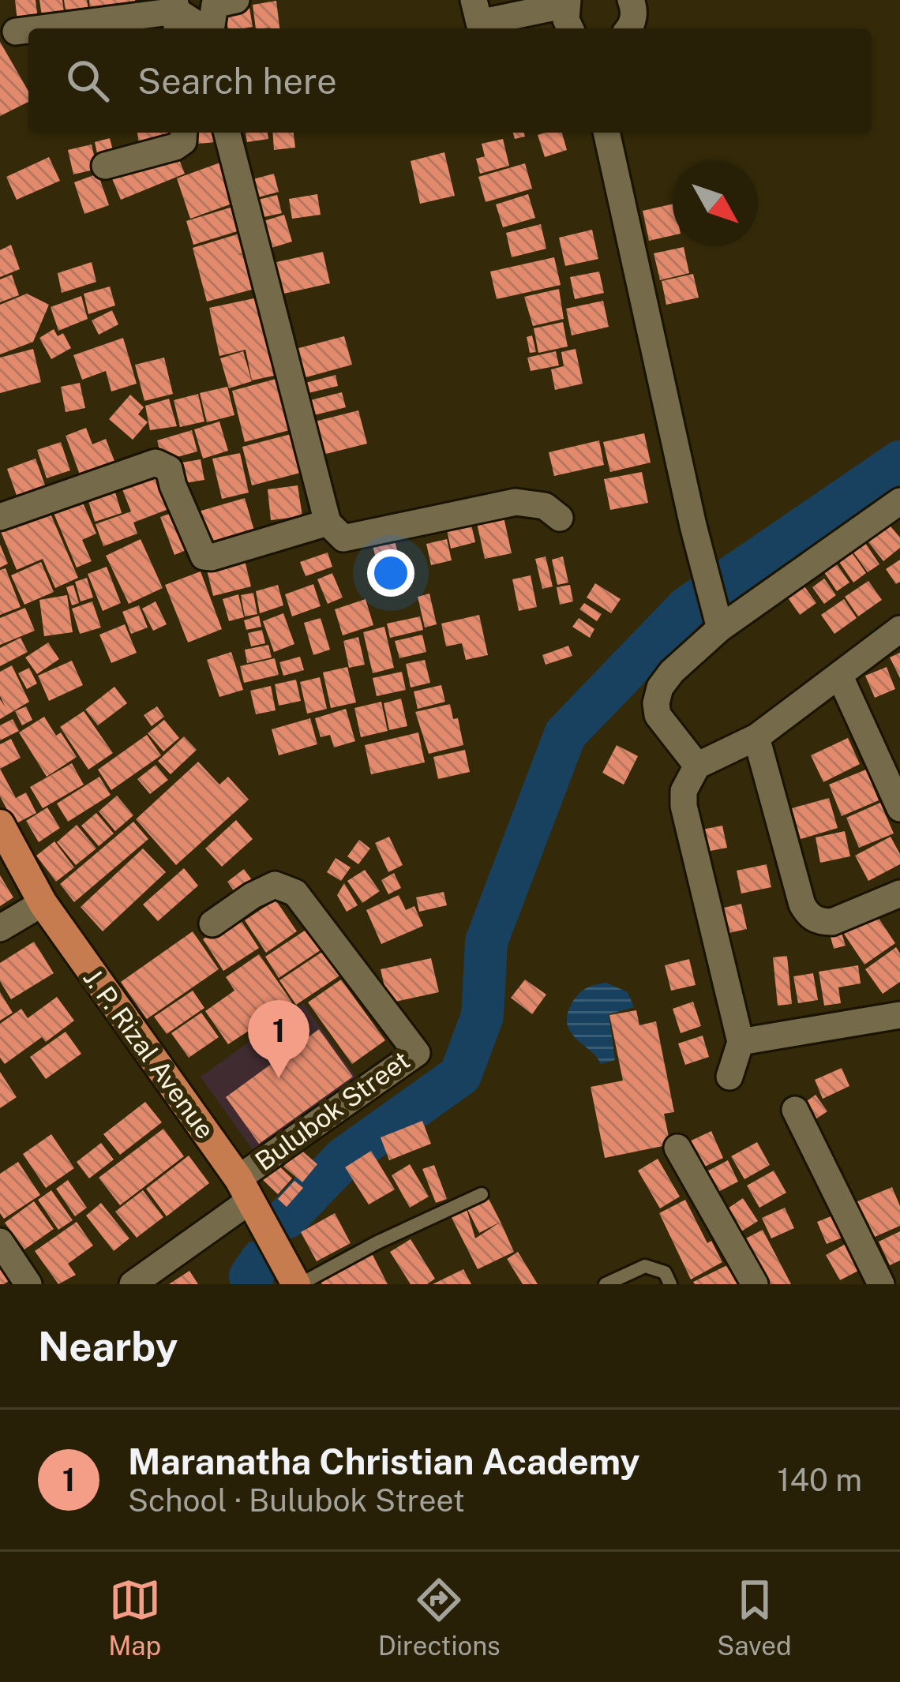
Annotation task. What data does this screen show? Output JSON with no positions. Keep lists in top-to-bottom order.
{
  "streets": {
    "main road": ["J. P. Rizal Avenue"],
    "street": ["Bulubok Street"]
  },
  "crossings": [
    ["J. P. Rizal Avenue", "Bulubok Street"]
  ],
  "north": "bottom right",
  "page": {
    "search": "Search here",
    "pins": "1",
    "heading": "Nearby",
    "list": [
      {
        "mark": "1",
        "name": "Maranatha Christian Academy",
        "note": "School · Bulubok Street",
        "value": "140 m"
      }
    ],
    "nav": ["Map", "Directions", "Saved"]
  }
}
